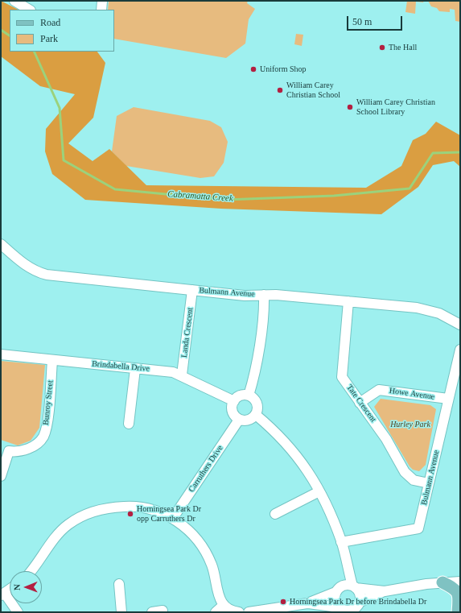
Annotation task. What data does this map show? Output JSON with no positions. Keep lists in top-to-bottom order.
{
  "streets": {
    "street": [
      "Bulmann Avenue",
      "Landa Crescent",
      "Brindabella Drive",
      "Howe Avenue",
      "Bunroy Street",
      "Tate Crescent",
      "Carruthers Drive"
    ]
  },
  "crossings": [
    ["Bulmann Avenue", "Landa Crescent"],
    ["Bulmann Avenue", "Howe Avenue"],
    ["Bulmann Avenue", "Tate Crescent"],
    ["Landa Crescent", "Brindabella Drive"],
    ["Brindabella Drive", "Bunroy Street"],
    ["Brindabella Drive", "Carruthers Drive"],
    ["Howe Avenue", "Tate Crescent"]
  ],
  "water": ["Cabramatta Creek"],
  "parks": ["Hurley Park"],
  "places": [
    "The Hall",
    "Uniform Shop",
    "William Carey Christian School",
    "William Carey Christian School Library",
    "Horningsea Park Dr opp Carruthers Dr",
    "Horningsea Park Dr before Brindabella Dr"
  ],
  "legend": ["Road", "Park"],
  "scale_bar": "50 m",
  "north": "left"
}
